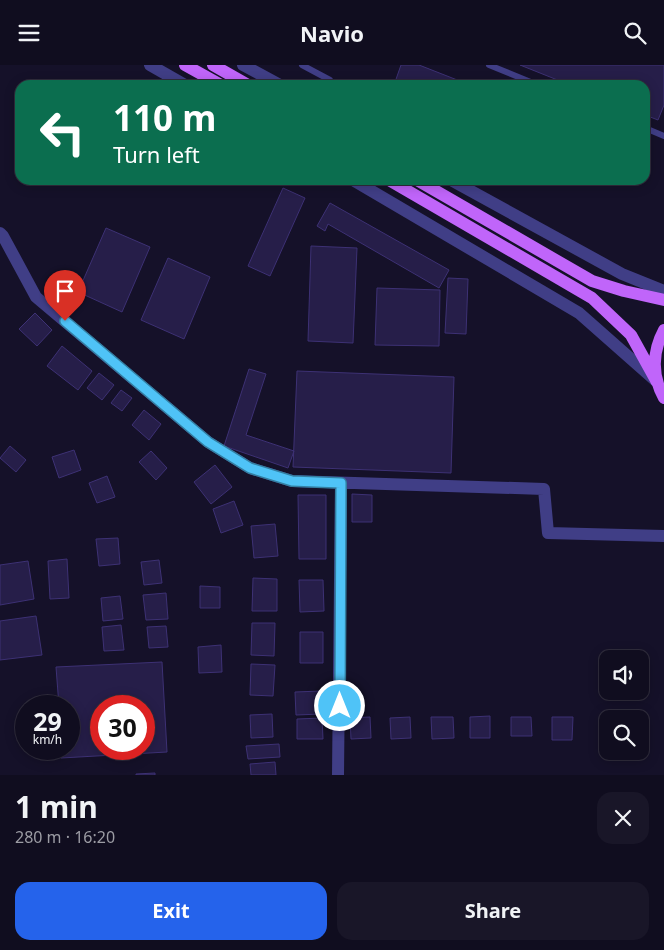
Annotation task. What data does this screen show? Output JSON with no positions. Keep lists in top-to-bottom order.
{
  "page": {
    "header": "Navio",
    "turn": ["110 m", "Turn left"],
    "speed": "29 km/h",
    "limit": "30",
    "heading": ["1 min", "280 m · 16:20"],
    "buttons": ["Exit", "Share"]
  }
}
